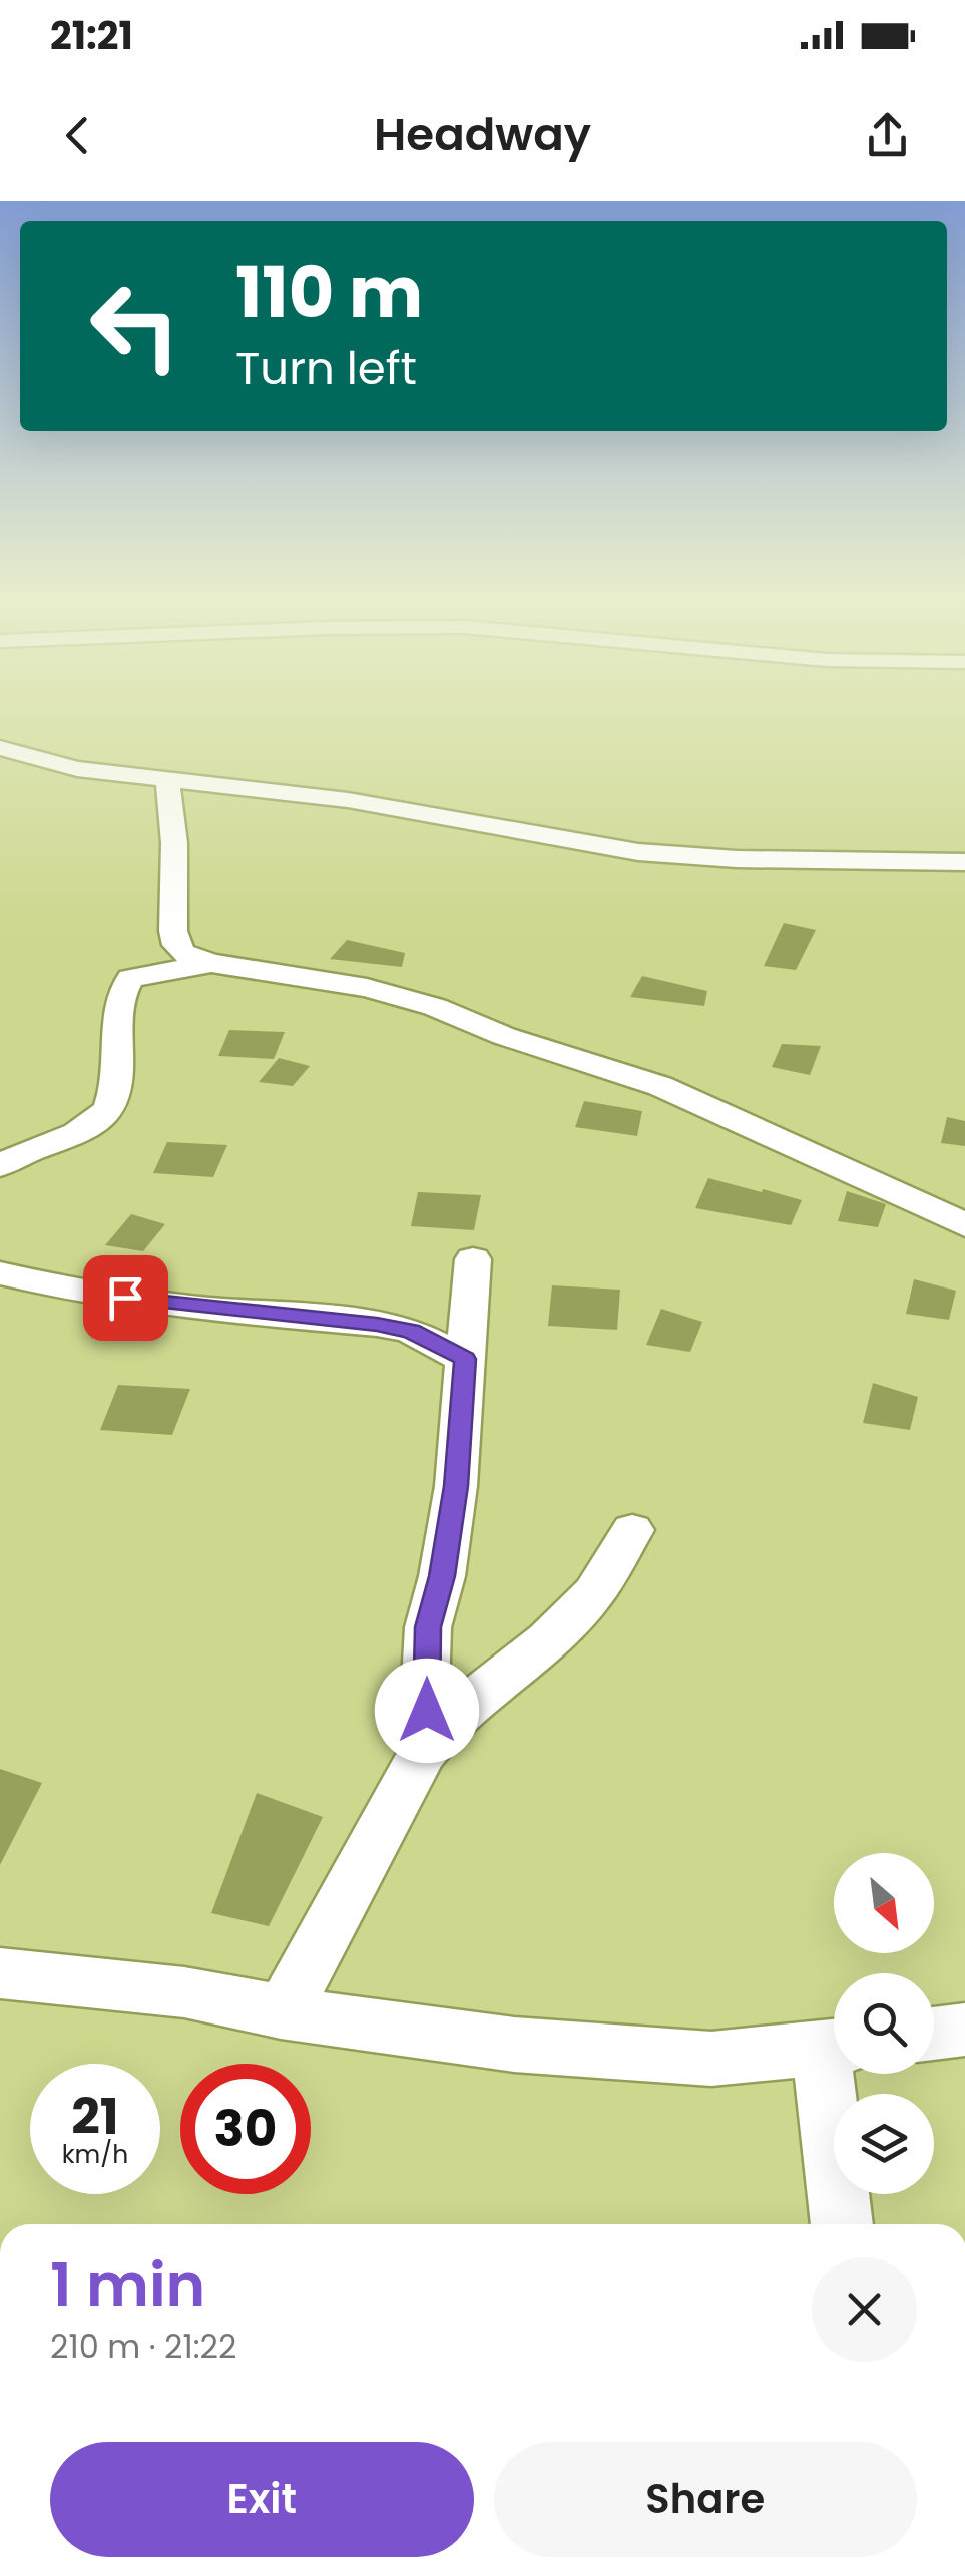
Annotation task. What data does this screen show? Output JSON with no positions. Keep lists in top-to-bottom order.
{
  "north": "bottom right",
  "page": {
    "status": "21:21",
    "header": "Headway",
    "turn": ["110 m", "Turn left"],
    "speed": "21 km/h",
    "limit": "30",
    "heading": ["1 min", "210 m · 21:22"],
    "buttons": ["Exit", "Share"]
  }
}
